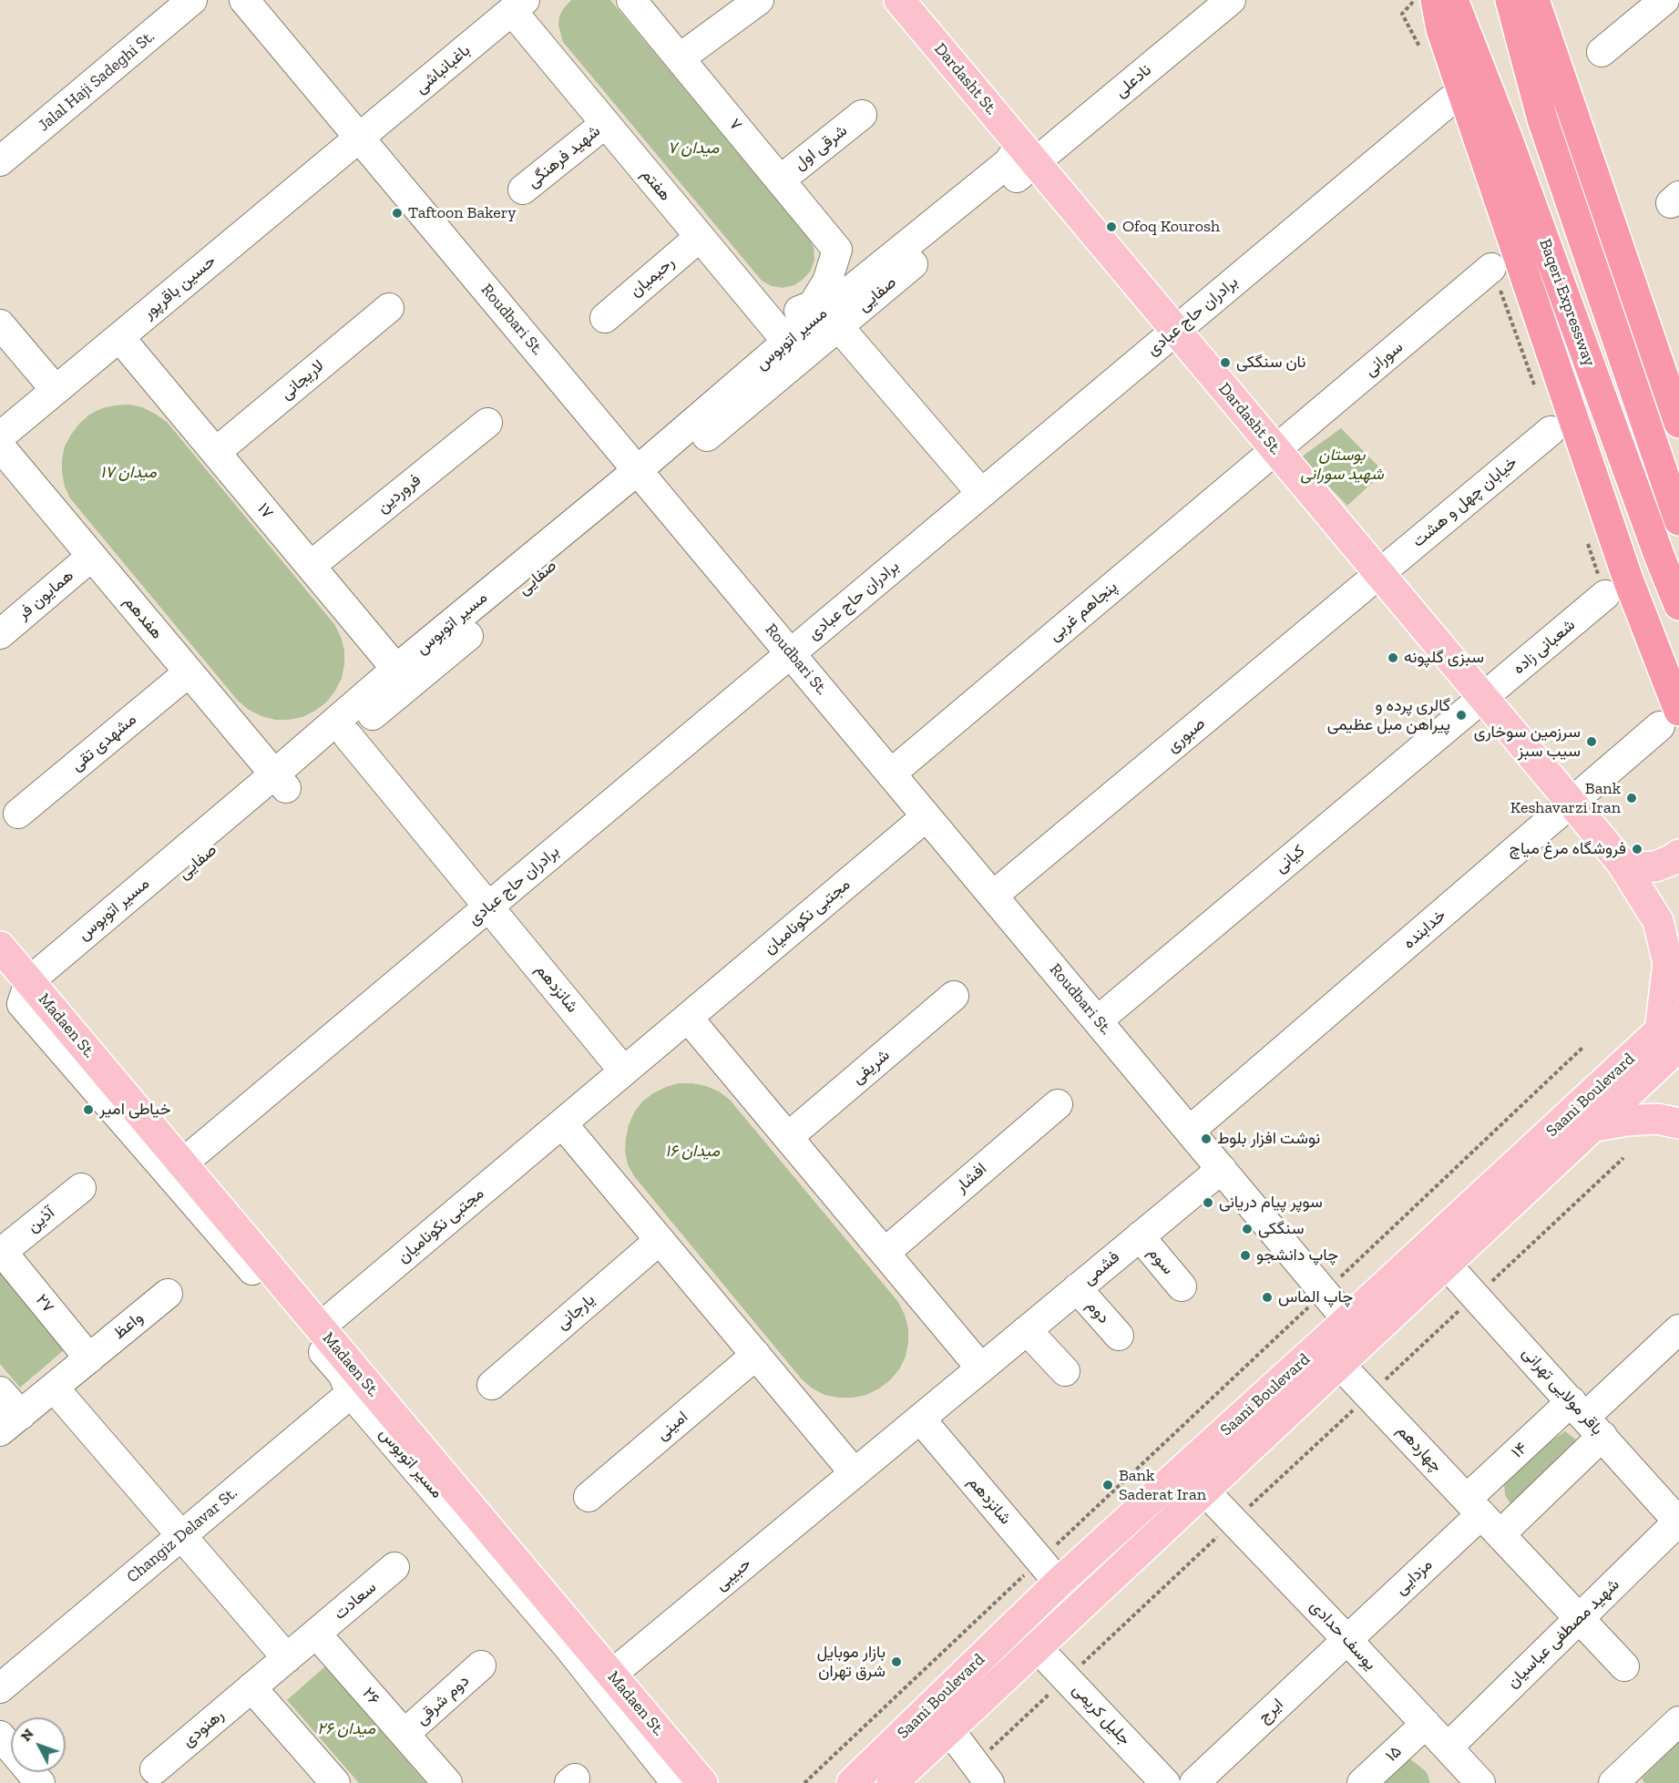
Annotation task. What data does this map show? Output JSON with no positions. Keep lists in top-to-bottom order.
{
  "streets": {
    "highway": ["Baqeri Expressway"],
    "main road": ["Dardasht St.", "Madaen St.", "Saani Boulevard"],
    "street": [
      "باغبانباشی",
      "Jalal Haji Sadeghi St.",
      "نادعلی",
      "۷",
      "شرقی اول",
      "شهید فرهنگی",
      "هفتم",
      "رحیمیان",
      "حسین باقرپور",
      "صفایی",
      "برادران حاج عبادی",
      "Roudbari St.",
      "مسیر اتوبوس",
      "سورانی",
      "لاریجانی",
      "فروردین",
      "خیابان چهل و هشت",
      "۱۷",
      "همایون فر",
      "پنجاهم غربی",
      "هفدهم",
      "شعبانی زاده",
      "صبوری",
      "مشهدی تقی",
      "کیانی",
      "مجتبی نکونامیان",
      "خدابنده",
      "شانزدهم",
      "شریفی",
      "افشار",
      "آذین",
      "سوم",
      "فشمی",
      "۲۷",
      "یارجانی",
      "دوم",
      "واعظ",
      "باقر مولایی تهرانی",
      "امینی",
      "چهاردهم",
      "۱۴",
      "Changiz Delavar St.",
      "حبیبی",
      "مزدایی",
      "سعادت",
      "شهید مصطفی عباسیان",
      "یوسف حدادی",
      "۲۶",
      "دوم شرقی",
      "ایرج",
      "جلیل کریمی",
      "رهنودی",
      "۱۵"
    ]
  },
  "crossings": [
    ["باغبانباشی", "هفتم"],
    ["باغبانباشی", "حسین باقرپور"],
    ["باغبانباشی", "Roudbari St."],
    ["Dardasht St.", "نادعلی"],
    ["Dardasht St.", "برادران حاج عبادی"],
    ["Dardasht St.", "مسیر اتوبوس"],
    ["Dardasht St.", "سورانی"],
    ["Dardasht St.", "خیابان چهل و هشت"],
    ["Dardasht St.", "پنجاهم غربی"],
    ["Dardasht St.", "شعبانی زاده"],
    ["Dardasht St.", "صبوری"],
    ["Dardasht St.", "کیانی"],
    ["Dardasht St.", "خدابنده"],
    ["Dardasht St.", "Saani Boulevard"],
    ["نادعلی", "مسیر اتوبوس"],
    ["۷", "شرقی اول"],
    ["۷", "صفایی"],
    ["۷", "مسیر اتوبوس"],
    ["شهید فرهنگی", "هفتم"],
    ["هفتم", "رحیمیان"],
    ["هفتم", "صفایی"],
    ["هفتم", "مسیر اتوبوس"],
    ["حسین باقرپور", "Roudbari St."],
    ["حسین باقرپور", "۱۷"],
    ["صفایی", "Roudbari St."],
    ["صفایی", "مسیر اتوبوس"],
    ["صفایی", "۱۷"],
    ["صفایی", "هفدهم"],
    ["برادران حاج عبادی", "Roudbari St."],
    ["برادران حاج عبادی", "شانزدهم"],
    ["برادران حاج عبادی", "Madaen St."],
    ["Roudbari St.", "پنجاهم غربی"],
    ["Roudbari St.", "صبوری"],
    ["Roudbari St.", "کیانی"],
    ["Roudbari St.", "مجتبی نکونامیان"],
    ["Roudbari St.", "خدابنده"],
    ["Roudbari St.", "Saani Boulevard"],
    ["Roudbari St.", "فشمی"],
    ["مسیر اتوبوس", "۱۷"],
    ["مسیر اتوبوس", "هفدهم"],
    ["مسیر اتوبوس", "Madaen St."],
    ["مسیر اتوبوس", "Changiz Delavar St."],
    ["سورانی", "پنجاهم غربی"],
    ["لاریجانی", "۱۷"],
    ["فروردین", "۱۷"],
    ["خیابان چهل و هشت", "صبوری"],
    ["همایون فر", "هفدهم"],
    ["هفدهم", "مشهدی تقی"],
    ["شعبانی زاده", "کیانی"],
    ["مجتبی نکونامیان", "Madaen St."],
    ["شانزدهم", "Saani Boulevard"],
    ["Madaen St.", "Changiz Delavar St."],
    ["Madaen St.", "حبیبی"],
    ["Saani Boulevard", "باقر مولایی تهرانی"],
    ["Saani Boulevard", "چهاردهم"],
    ["Saani Boulevard", "یوسف حدادی"],
    ["Saani Boulevard", "جلیل کریمی"],
    ["آذین", "۲۷"],
    ["سوم", "فشمی"],
    ["فشمی", "دوم"],
    ["۲۷", "واعظ"],
    ["باقر مولایی تهرانی", "۱۴"],
    ["باقر مولایی تهرانی", "شهید مصطفی عباسیان"],
    ["چهاردهم", "۱۴"],
    ["چهاردهم", "مزدایی"],
    ["چهاردهم", "شهید مصطفی عباسیان"],
    ["۱۴", "مزدایی"],
    ["مزدایی", "یوسف حدادی"],
    ["مزدایی", "ایرج"],
    ["سعادت", "۲۶"],
    ["سعادت", "رهنودی"],
    ["شهید مصطفی عباسیان", "یوسف حدادی"],
    ["یوسف حدادی", "ایرج"],
    ["یوسف حدادی", "۱۵"],
    ["۲۶", "دوم شرقی"]
  ],
  "parks": [
    "میدان ۷",
    "بوستان شهید سورانی",
    "میدان ۱۷",
    "میدان ۱۶",
    "میدان ۲۶"
  ],
  "places": [
    "Taftoon Bakery",
    "Ofoq Kourosh",
    "نان سنگکی",
    "سبزی گلپونه",
    "گالری پرده و پیراهن مبل عظیمی",
    "سرزمین سوخاری سیب سبز",
    "Bank Keshavarzi Iran",
    "فروشگاه مرغ میاچ",
    "خیاطی امیر",
    "نوشت افزار بلوط",
    "سوپر پیام دریانی",
    "سنگکی",
    "چاپ دانشجو",
    "چاپ‌ الماس",
    "Bank Saderat Iran",
    "بازار موبایل شرق تهران"
  ],
  "north": "top left"
}
